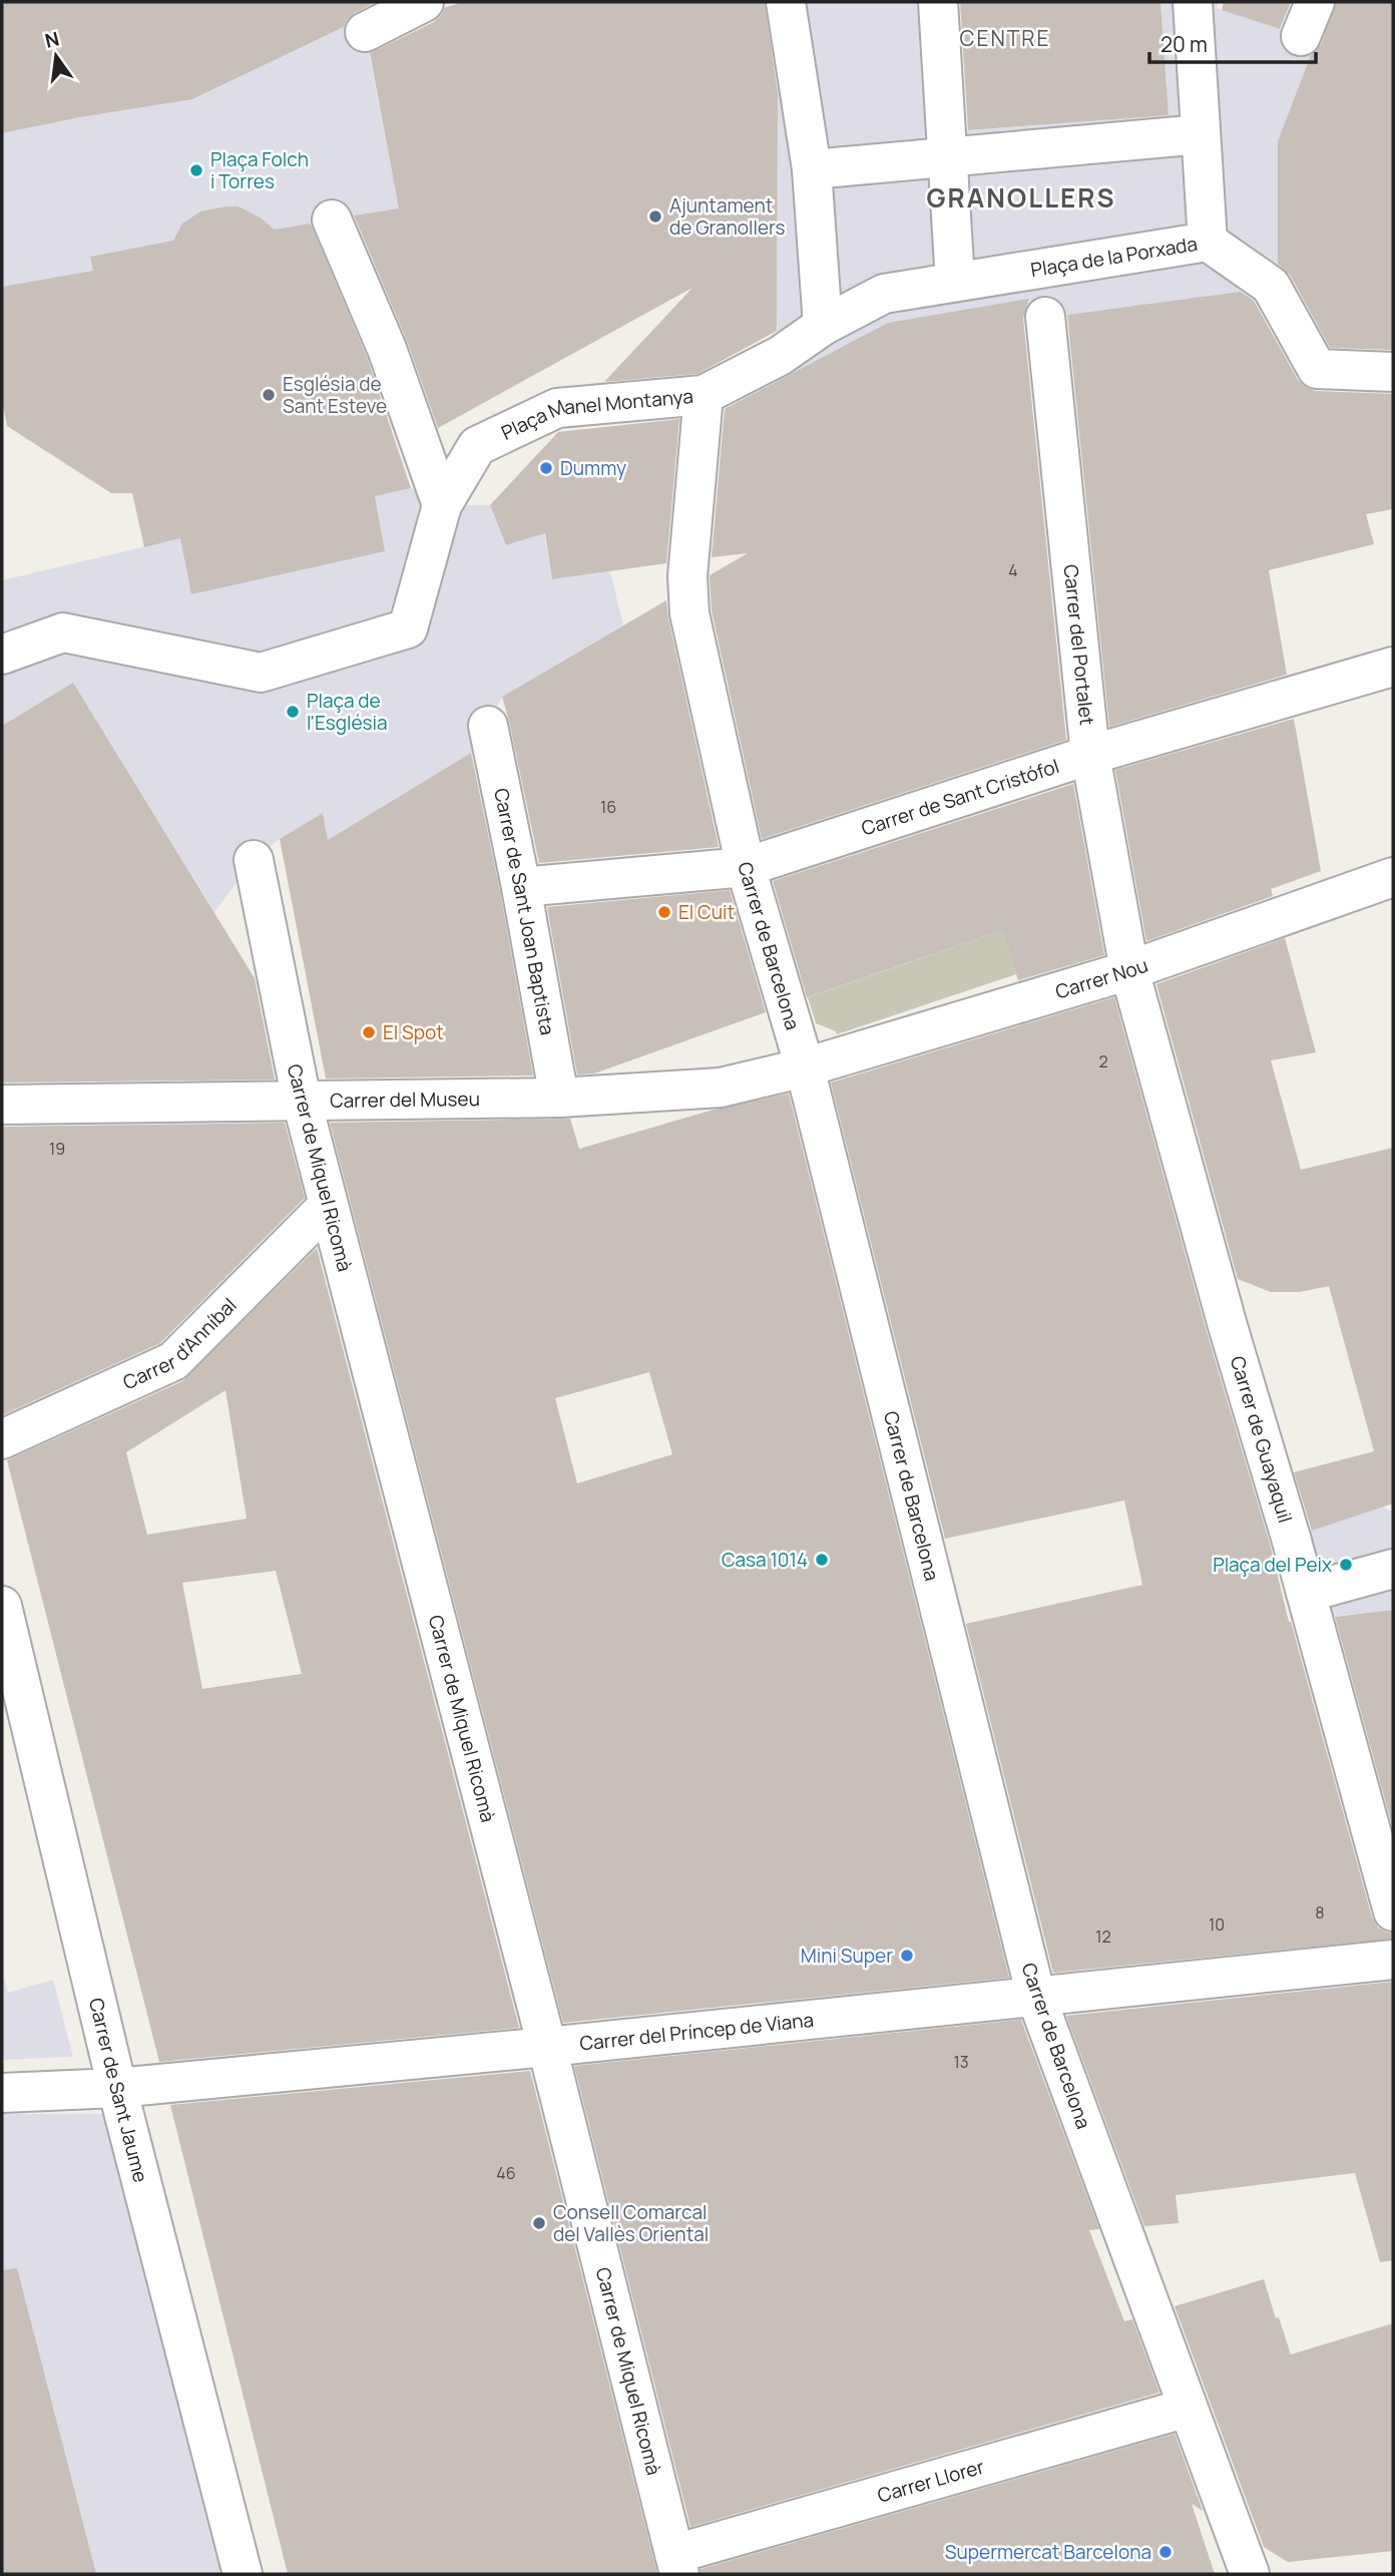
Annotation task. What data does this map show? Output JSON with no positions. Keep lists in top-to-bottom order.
{
  "streets": {
    "street": [
      "Plaça de la Porxada",
      "Plaça Manel Montanya",
      "Carrer del Portalet",
      "Carrer de Sant Cristófol",
      "Carrer de Sant Joan Baptista",
      "Carrer de Barcelona",
      "Carrer Nou",
      "Carrer del Museu",
      "Carrer de Miquel Ricomà",
      "Carrer d'Anníbal",
      "Carrer de Guayaquil",
      "Carrer del Príncep de Viana",
      "Carrer de Sant Jaume",
      "Carrer Llorer"
    ]
  },
  "crossings": [
    ["Plaça de la Porxada", "Plaça Manel Montanya"],
    ["Plaça Manel Montanya", "Carrer de Barcelona"],
    ["Carrer del Portalet", "Carrer de Sant Cristófol"],
    ["Carrer del Portalet", "Carrer Nou"],
    ["Carrer del Portalet", "Carrer de Guayaquil"],
    ["Carrer de Sant Cristófol", "Carrer de Sant Joan Baptista"],
    ["Carrer de Sant Cristófol", "Carrer de Barcelona"],
    ["Carrer de Sant Joan Baptista", "Carrer del Museu"],
    ["Carrer de Barcelona", "Carrer Nou"],
    ["Carrer de Barcelona", "Carrer del Museu"],
    ["Carrer de Barcelona", "Carrer del Príncep de Viana"],
    ["Carrer de Barcelona", "Carrer Llorer"],
    ["Carrer Nou", "Carrer del Museu"],
    ["Carrer Nou", "Carrer de Guayaquil"],
    ["Carrer del Museu", "Carrer de Miquel Ricomà"],
    ["Carrer de Miquel Ricomà", "Carrer d'Anníbal"],
    ["Carrer de Miquel Ricomà", "Carrer del Príncep de Viana"],
    ["Carrer de Miquel Ricomà", "Carrer Llorer"],
    ["Carrer del Príncep de Viana", "Carrer de Sant Jaume"]
  ],
  "districts": ["CENTRE", "GRANOLLERS"],
  "places": [
    "Plaça Folch i Torres",
    "Ajuntament de Granollers",
    "Església de Sant Esteve",
    "Dummy",
    "Plaça de l'Església",
    "El Cuit",
    "El Spot",
    "Casa 1014",
    "Plaça del Peix",
    "Mini Super",
    "Consell Comarcal del Vallès Oriental",
    "Supermercat Barcelona"
  ],
  "house_numbers": [
    "4",
    "16",
    "2",
    "19",
    "8",
    "10",
    "12",
    "13",
    "46"
  ],
  "scale_bar": "20 m",
  "north": "top"
}
